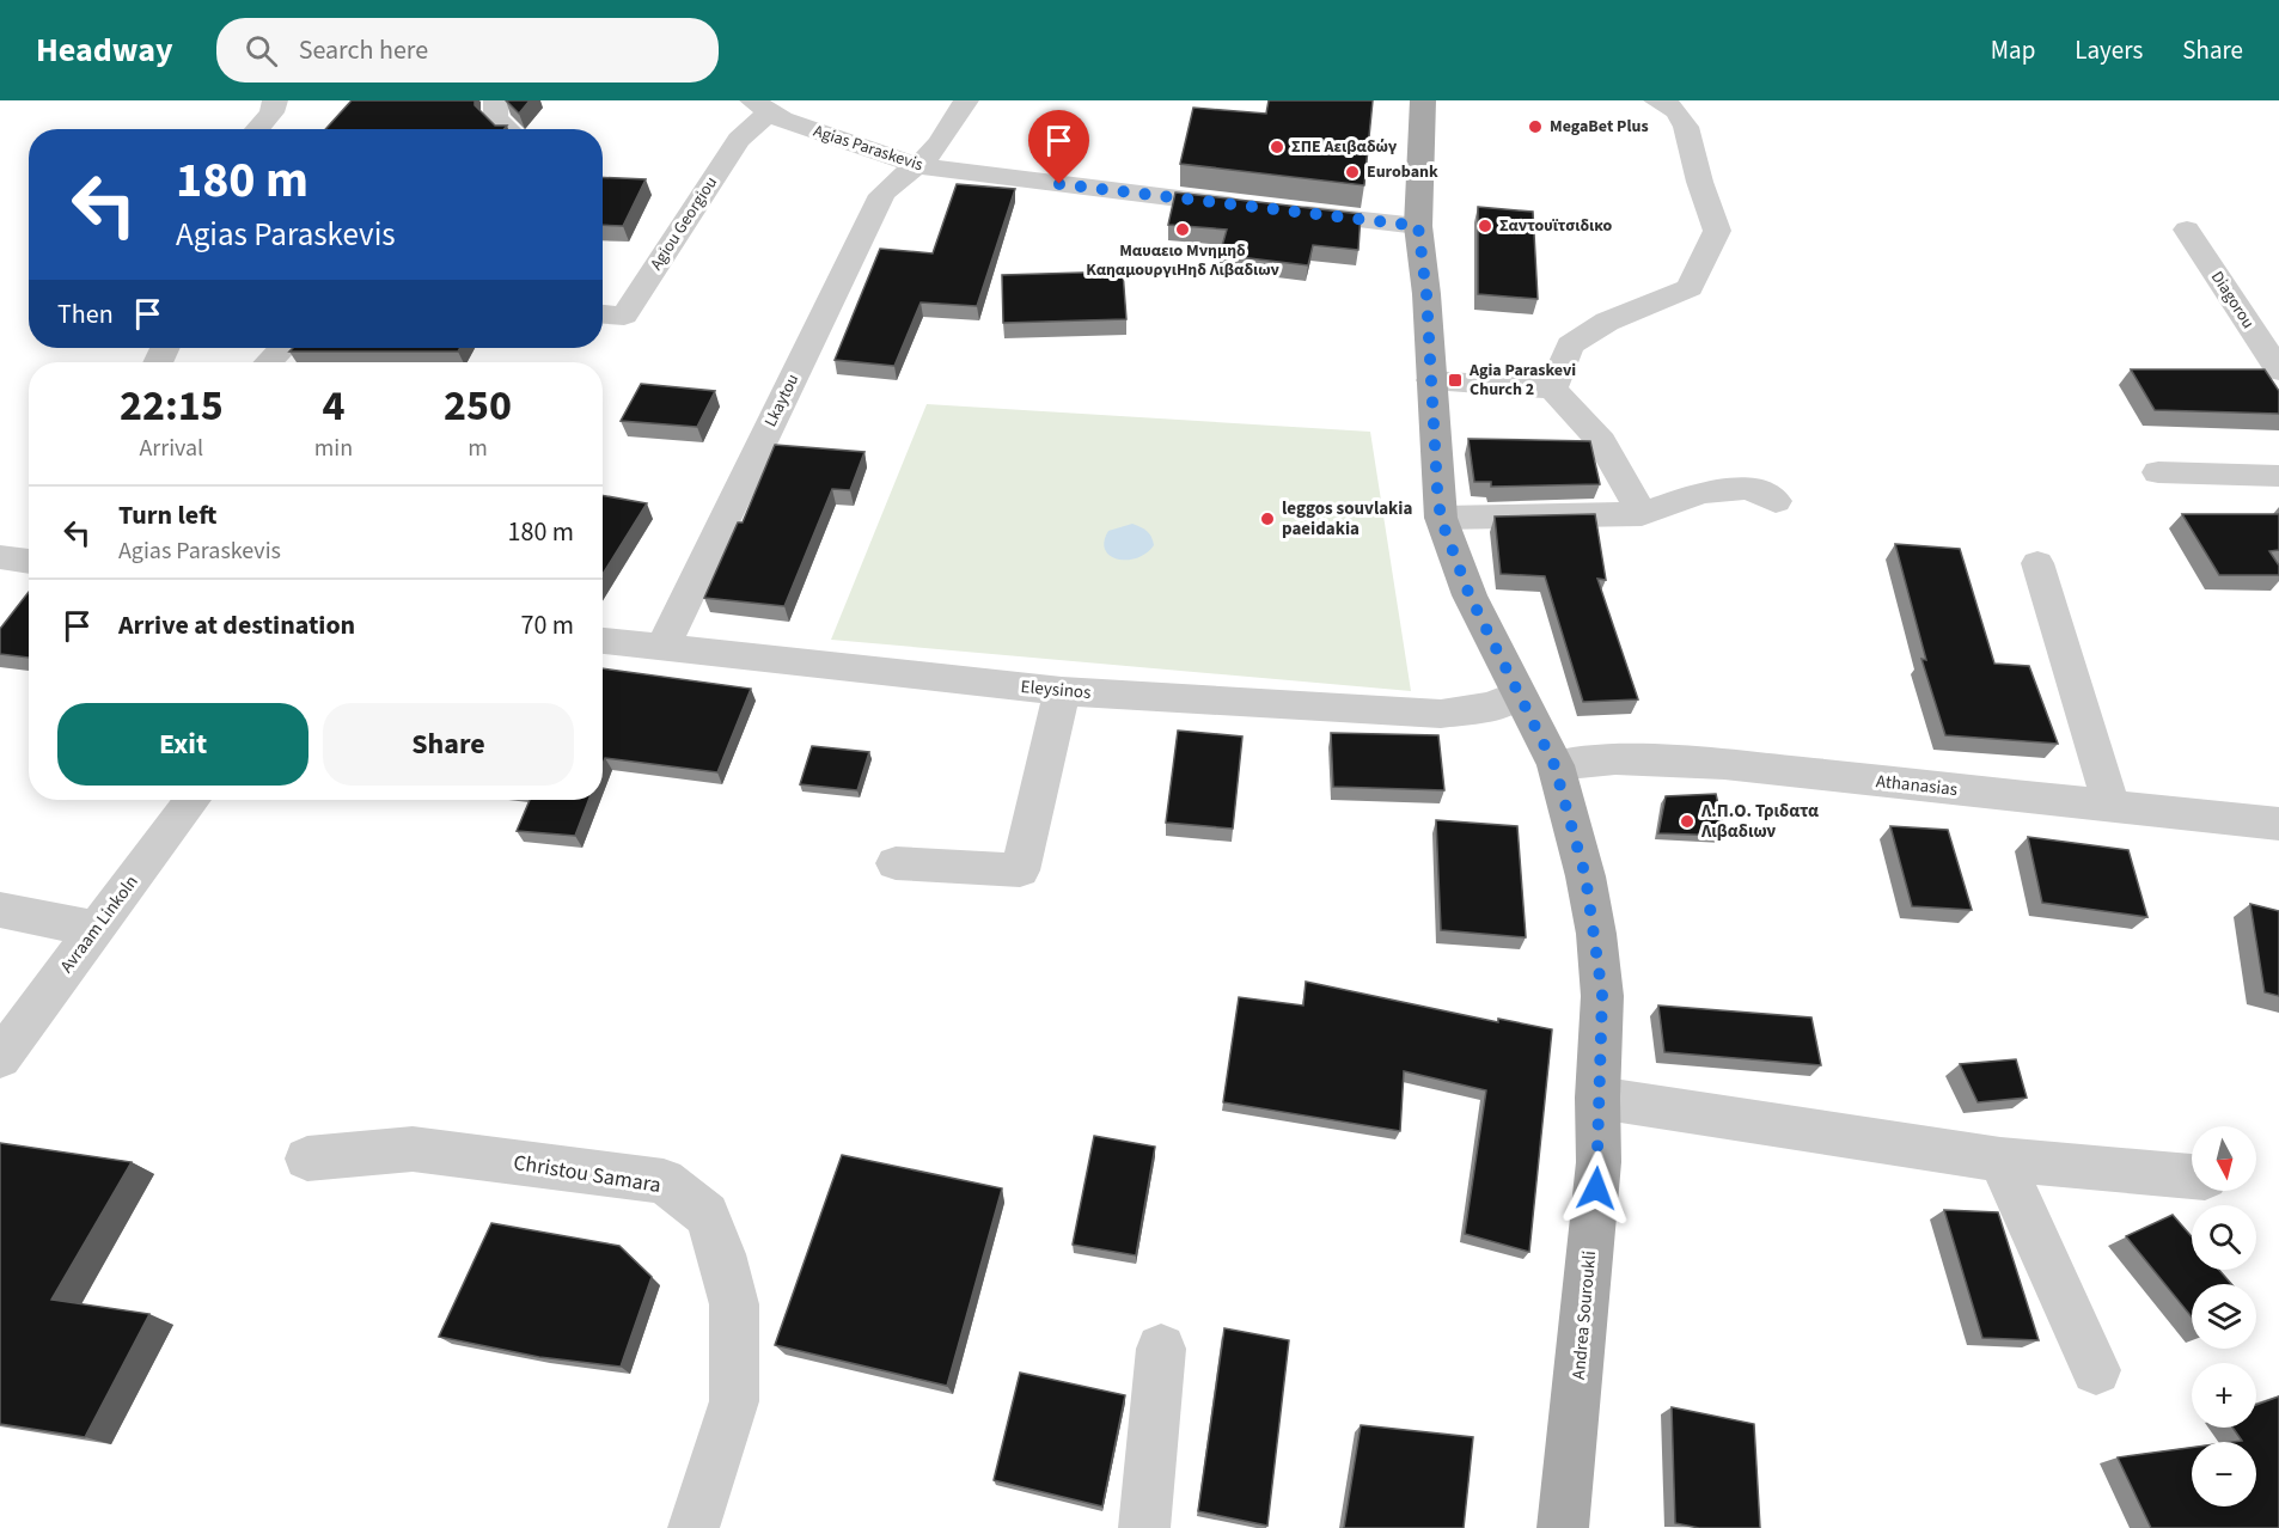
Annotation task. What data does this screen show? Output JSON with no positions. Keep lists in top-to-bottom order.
{
  "streets": {
    "main road": ["Andrea Souroukli"],
    "street": [
      "Agias Paraskevis",
      "Agiou Georgiou",
      "Diagorou",
      "Lkaytou",
      "Eleysinos",
      "Athanasias",
      "Avraam Linkoln",
      "Christou Samara"
    ]
  },
  "crossings": [
    ["Agias Paraskevis", "Agiou Georgiou"],
    ["Agias Paraskevis", "Lkaytou"],
    ["Lkaytou", "Eleysinos"],
    ["Eleysinos", "Andrea Souroukli"],
    ["Athanasias", "Andrea Souroukli"]
  ],
  "places": {
    "other": [
      "MegaBet Plus",
      "ΣΠΕ Αειβαδώγ",
      "Eurobank",
      "Σαντουϊτσιδικο",
      "Μαυαειο Μνημηδ ΚαηαμουργιΗηδ Λιβαδιων",
      "leggos souvlakia paeidakia",
      "Λ.Π.Ο. Τριδατα Λιβαδιων"
    ],
    "transit": ["Agia Paraskevi Church 2"]
  },
  "north": "bottom",
  "page": {
    "header": "Headway",
    "search": "Search here",
    "nav": ["Map", "Layers", "Share"],
    "turn": ["180 m", "Agias Paraskevis"],
    "then": "Then",
    "eta": [
      "22:15",
      "Arrival",
      "4",
      "min",
      "250",
      "m"
    ],
    "list": [
      {
        "name": "Turn left",
        "note": "Agias Paraskevis",
        "value": "180 m"
      },
      {
        "name": "Arrive at destination",
        "value": "70 m"
      }
    ],
    "buttons": ["Exit", "Share"],
    "map_buttons": ["+", "−"]
  }
}
